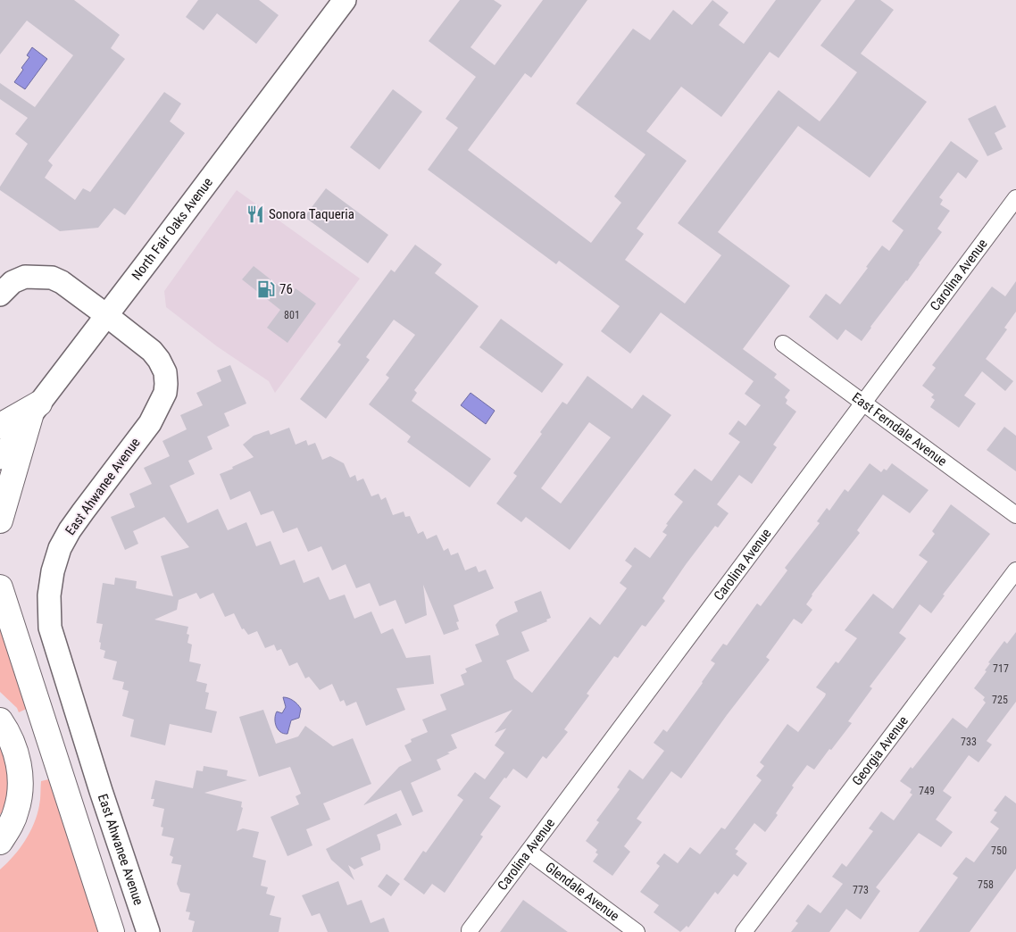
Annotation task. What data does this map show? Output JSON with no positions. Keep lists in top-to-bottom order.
{
  "streets": {
    "street": [
      "North Fair Oaks Avenue",
      "Carolina Avenue",
      "East Ferndale Avenue",
      "East Ahwanee Avenue",
      "Georgia Avenue",
      "Glendale Avenue"
    ]
  },
  "crossings": [
    ["North Fair Oaks Avenue", "East Ahwanee Avenue"],
    ["Carolina Avenue", "East Ferndale Avenue"],
    ["Carolina Avenue", "Glendale Avenue"]
  ],
  "places": {
    "restaurant": ["Sonora Taqueria"],
    "fuel station": ["76"]
  },
  "house_numbers": [
    "801",
    "717",
    "725",
    "733",
    "749",
    "750",
    "758",
    "773"
  ]
}
